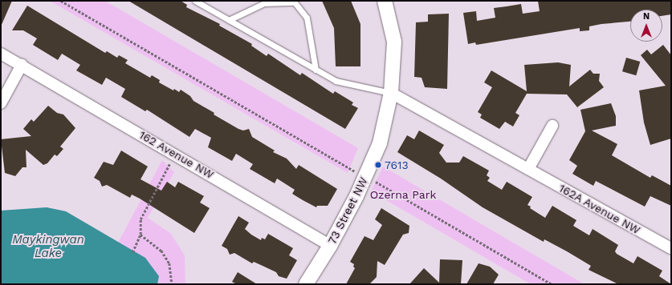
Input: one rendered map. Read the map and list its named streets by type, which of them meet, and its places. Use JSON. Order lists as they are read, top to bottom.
{
  "streets": {
    "street": ["162 Avenue NW", "162A Avenue NW", "73 Street NW"]
  },
  "crossings": [
    ["162 Avenue NW", "73 Street NW"],
    ["162A Avenue NW", "73 Street NW"]
  ],
  "water": ["Maykingwan Lake"],
  "parks": ["Ozerna Park"],
  "places": ["7613"],
  "north": "top"
}
